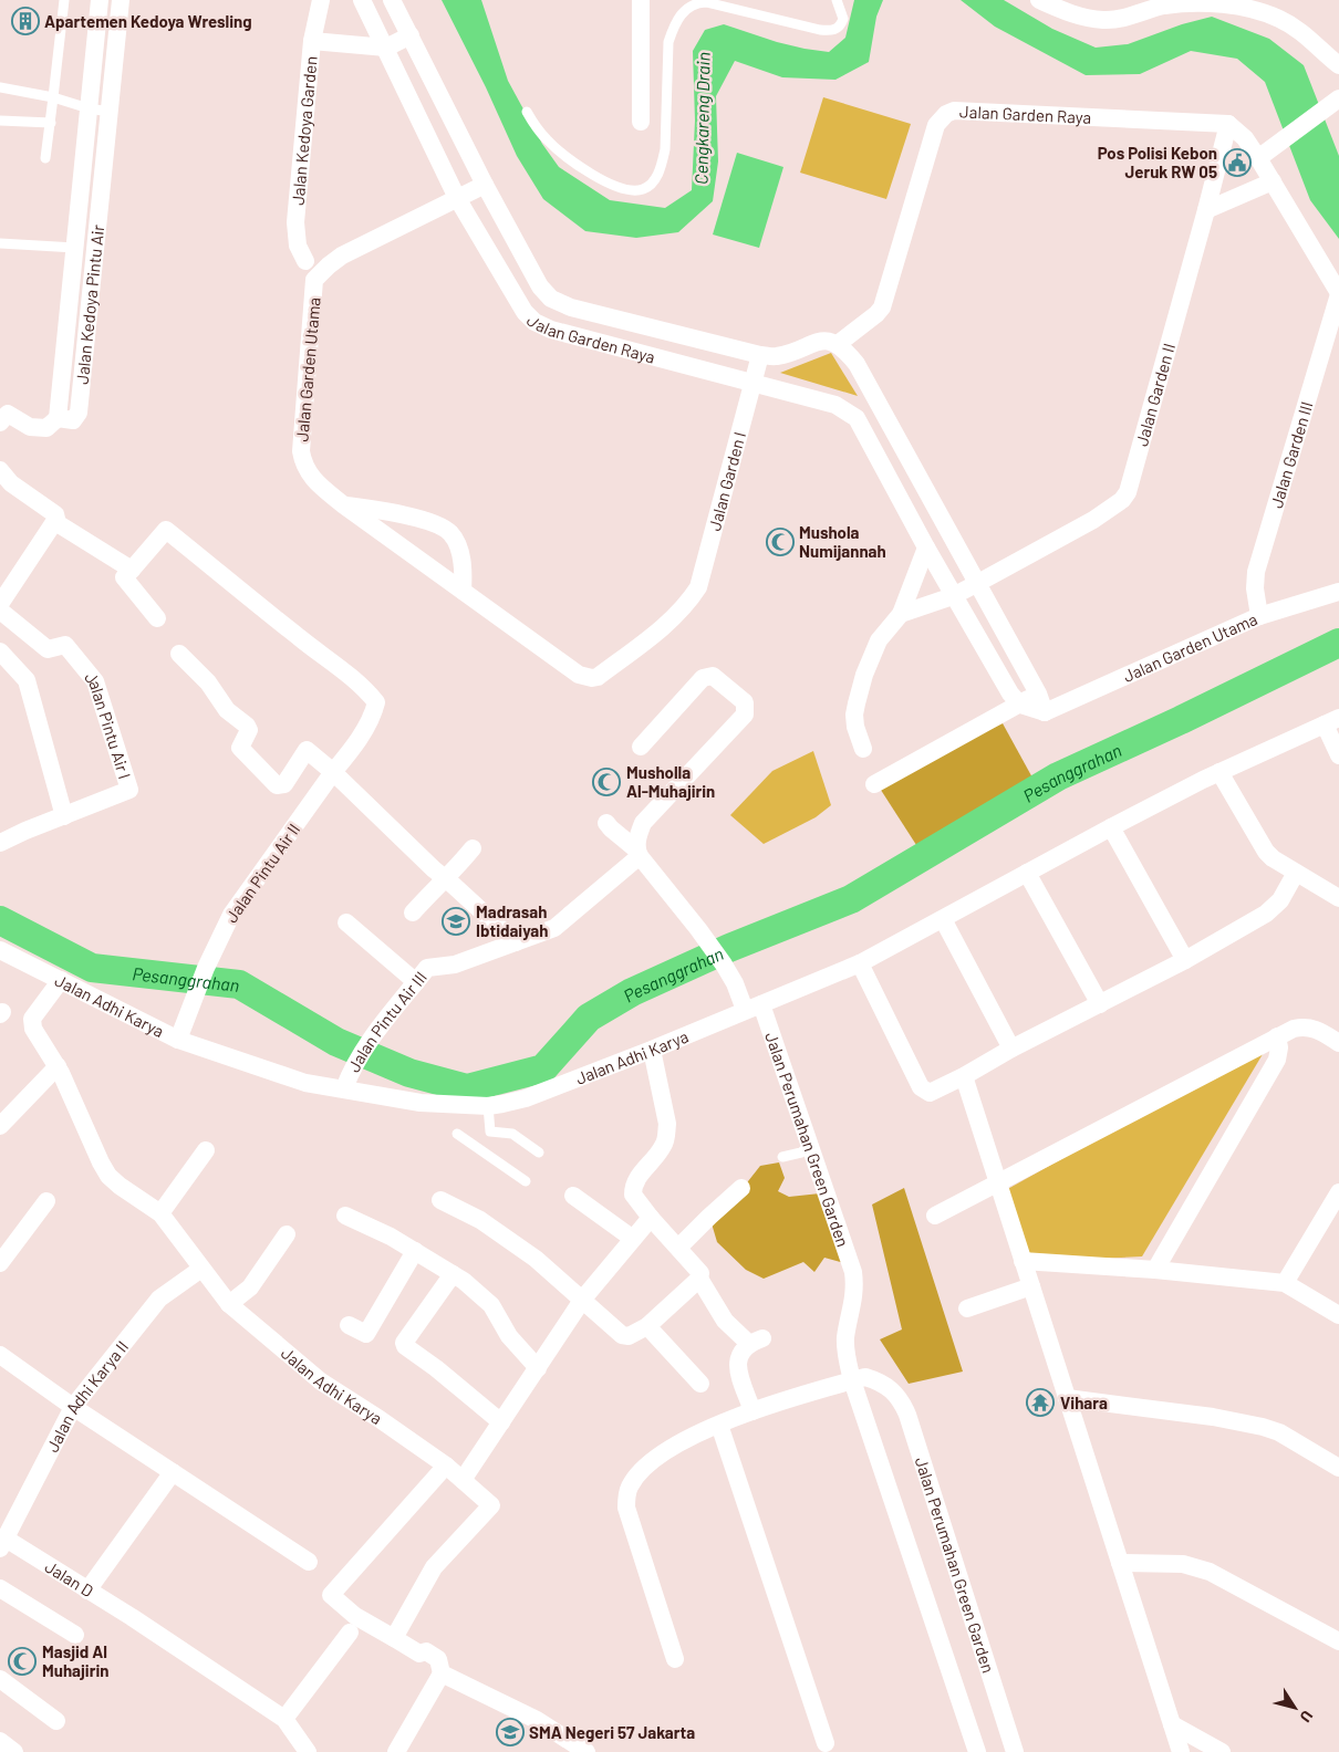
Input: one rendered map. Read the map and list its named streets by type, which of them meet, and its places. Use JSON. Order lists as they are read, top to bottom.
{
  "streets": {
    "street": [
      "Jalan Garden Raya",
      "Jalan Kedoya Garden",
      "Jalan Kedoya Pintu Air",
      "Jalan Garden Utama",
      "Jalan Garden II",
      "Jalan Garden III",
      "Jalan Garden I",
      "Jalan Pintu Air I",
      "Jalan Pintu Air II",
      "Jalan Adhi Karya",
      "Jalan Pintu Air III",
      "Jalan Perumahan Green Garden",
      "Jalan Adhi Karya II",
      "Jalan D"
    ]
  },
  "crossings": [
    ["Jalan Garden Raya", "Jalan Garden Utama"],
    ["Jalan Garden Raya", "Jalan Garden II"],
    ["Jalan Garden Raya", "Jalan Garden I"],
    ["Jalan Garden Utama", "Jalan Garden III"],
    ["Jalan Garden Utama", "Jalan Garden I"],
    ["Jalan Pintu Air II", "Jalan Adhi Karya"],
    ["Jalan Adhi Karya", "Jalan Pintu Air III"],
    ["Jalan Adhi Karya", "Jalan Perumahan Green Garden"],
    ["Jalan Adhi Karya", "Jalan Adhi Karya II"],
    ["Jalan Pintu Air III", "Jalan Perumahan Green Garden"],
    ["Jalan Adhi Karya II", "Jalan D"]
  ],
  "water": ["Cengkareng Drain", "Pesanggrahan"],
  "places": {
    "building": ["Apartemen Kedoya Wresling"],
    "public building": ["Pos Polisi Kebon Jeruk RW 05"],
    "mosque": ["Mushola Numijannah", "Musholla Al-Muhajirin", "Masjid Al Muhajirin"],
    "school or university": ["Madrasah Ibtidaiyah", "SMA Negeri 57 Jakarta"],
    "temple": ["Vihara"]
  },
  "north": "bottom right"
}
